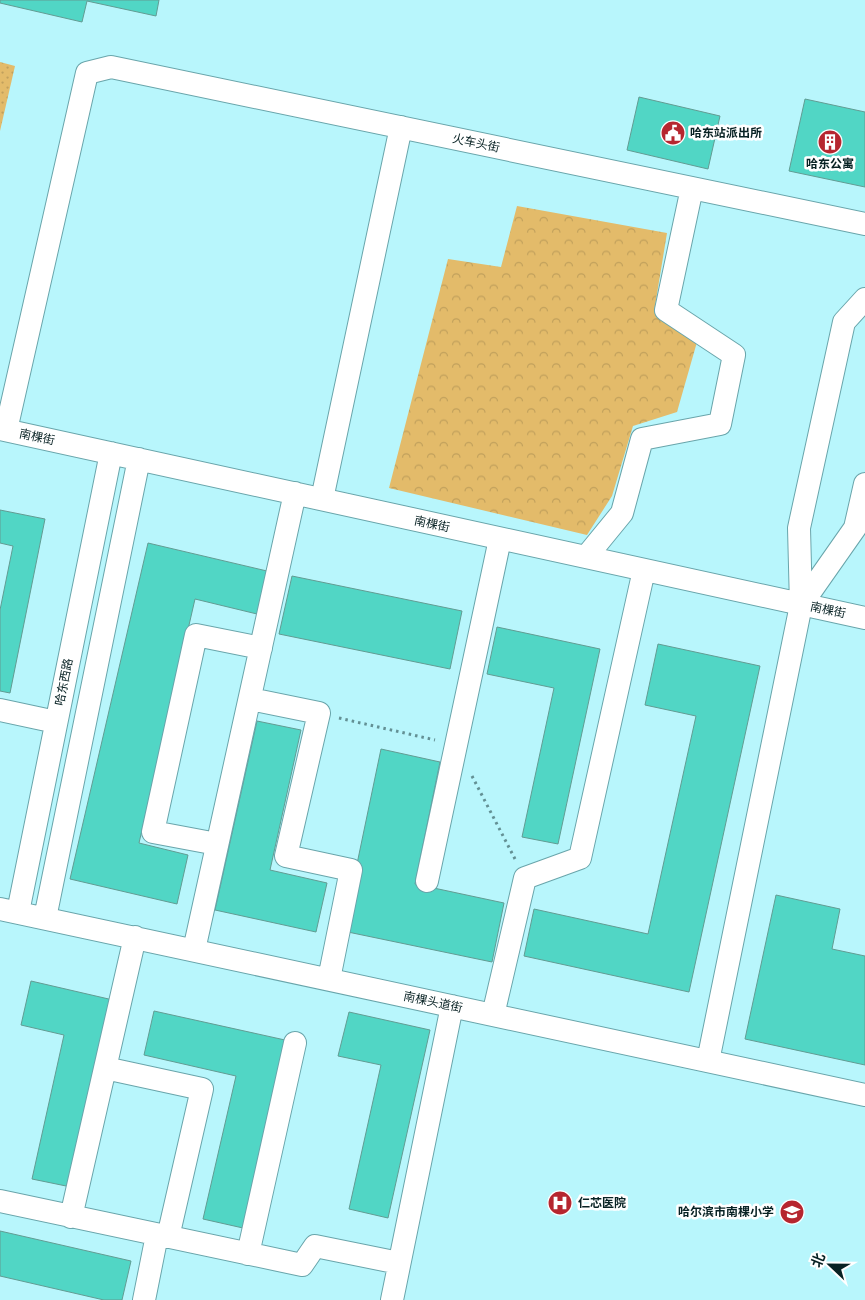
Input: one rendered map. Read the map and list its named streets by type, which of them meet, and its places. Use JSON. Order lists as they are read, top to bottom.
{
  "streets": {
    "street": [
      "火车头街",
      "南棵街",
      "哈东西路",
      "南棵头道街"
    ]
  },
  "crossings": [
    ["火车头街", "南棵街"],
    ["南棵街", "哈东西路"],
    ["哈东西路", "南棵头道街"]
  ],
  "places": {
    "public building": ["哈东站派出所"],
    "building": ["哈东公寓"],
    "hospital": ["仁芯医院"],
    "school or university": ["哈尔滨市南棵小学"]
  },
  "north": "left"
}
